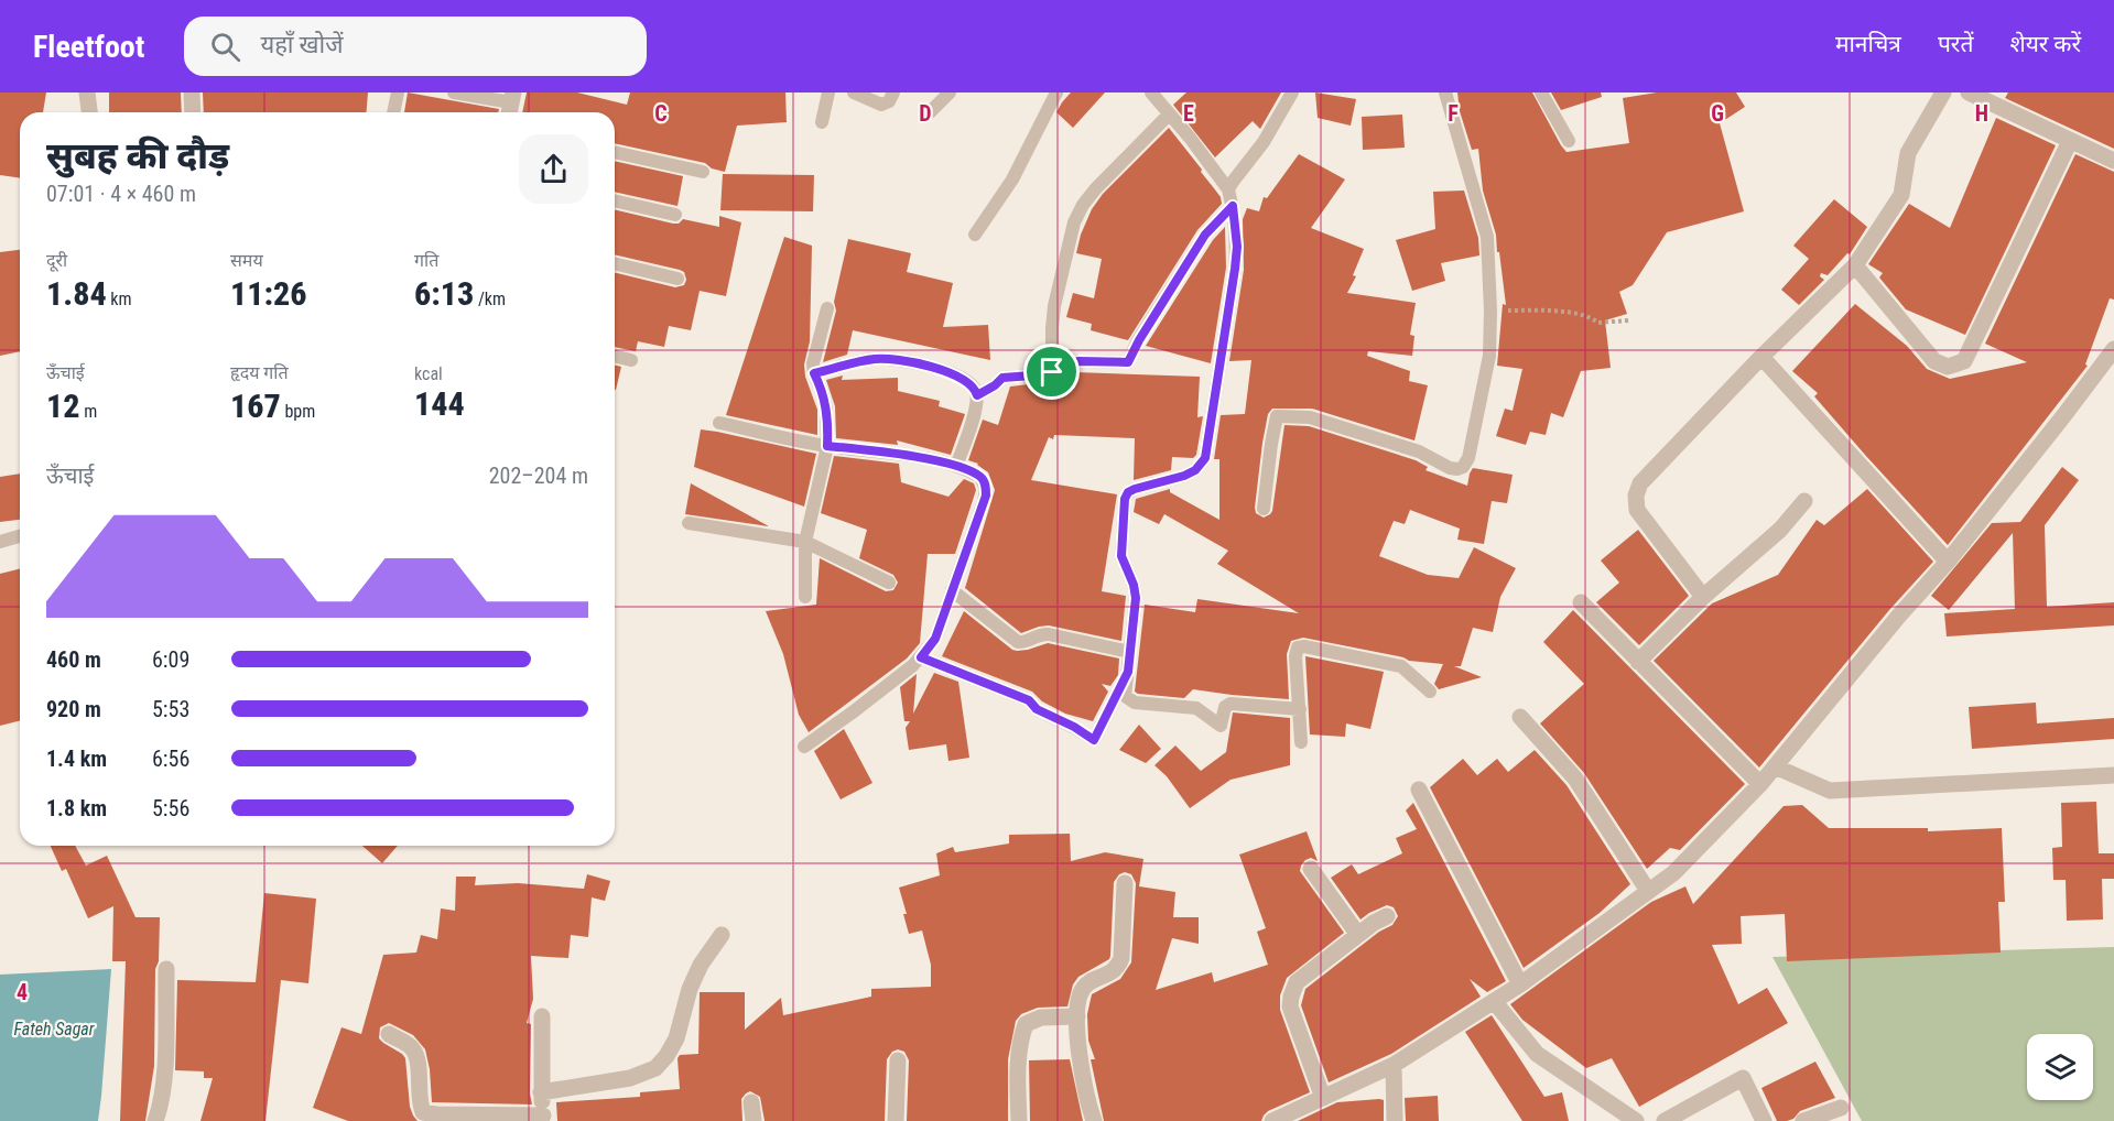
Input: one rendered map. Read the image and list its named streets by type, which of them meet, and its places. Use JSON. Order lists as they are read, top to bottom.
{
  "water": ["Fateh Sagar"],
  "page": {
    "header": "Fleetfoot",
    "search": "यहाँ खोजें",
    "nav": ["मानचित्र", "परतें", "शेयर करें"],
    "heading": ["सुबह की दौड़", "07:01 · 4 × 460 m"],
    "stats": [
      ["दूरी", "1.84 km"],
      ["समय", "11:26"],
      ["गति", "6:13 /km"],
      ["ऊँचाई", "12 m"],
      ["हृदय गति", "167 bpm"],
      ["kcal", "144"]
    ],
    "chart": ["ऊँचाई", "202–204 m"],
    "list": [
      {
        "name": "460 m",
        "note": "6:09"
      },
      {
        "name": "920 m",
        "note": "5:53"
      },
      {
        "name": "1.4 km",
        "note": "6:56"
      },
      {
        "name": "1.8 km",
        "note": "5:56"
      }
    ]
  },
  "grid": {
    "columns": [
      "C",
      "D",
      "E",
      "F",
      "G",
      "H"
    ],
    "rows": ["4"]
  }
}
